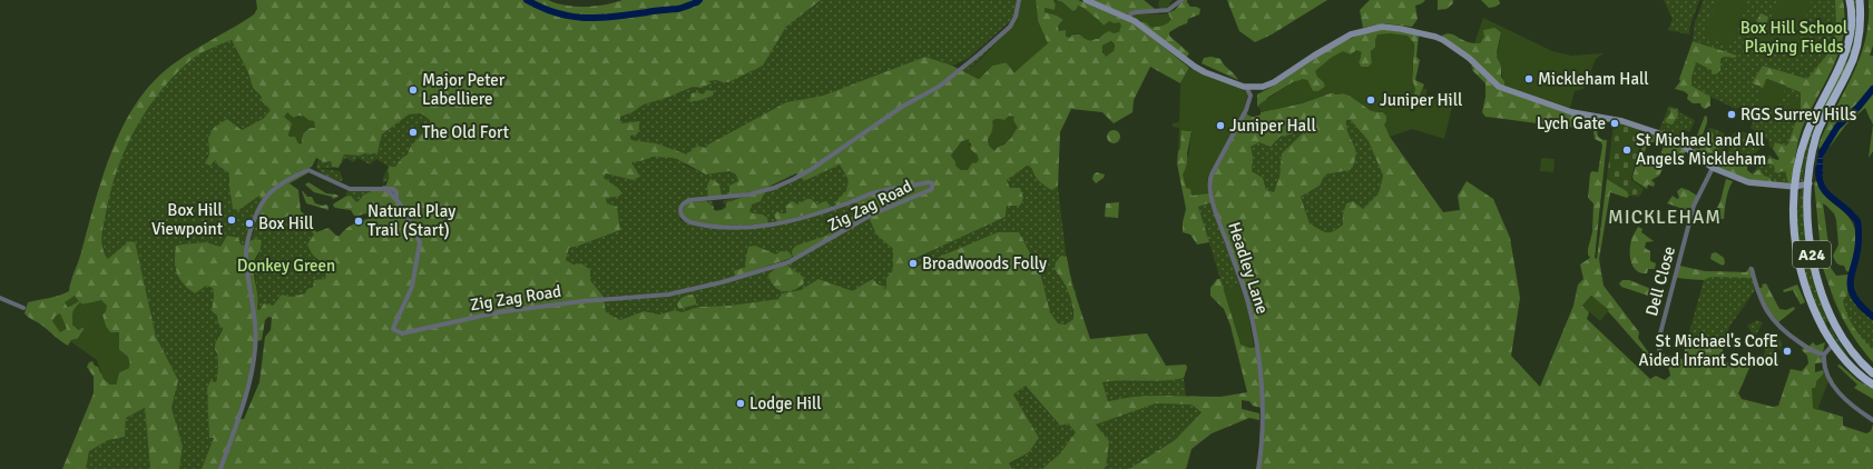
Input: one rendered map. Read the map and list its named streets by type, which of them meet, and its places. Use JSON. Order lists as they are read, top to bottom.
{
  "streets": {
    "highway": ["A24"],
    "street": ["Zig Zag Road", "Headley Lane", "Dell Close"]
  },
  "districts": ["MICKLEHAM"],
  "parks": ["Box Hill School Playing Fields", "Donkey Green"],
  "places": [
    "Mickleham Hall",
    "Major Peter Labelliere",
    "Juniper Hill",
    "RGS Surrey Hills",
    "Lych Gate",
    "Juniper Hall",
    "The Old Fort",
    "St Michael and All Angels Mickleham",
    "Box Hill Viewpoint",
    "Natural Play Trail (Start)",
    "Box Hill",
    "Broadwoods Folly",
    "St Michael's CofE Aided Infant School",
    "Lodge Hill"
  ]
}
